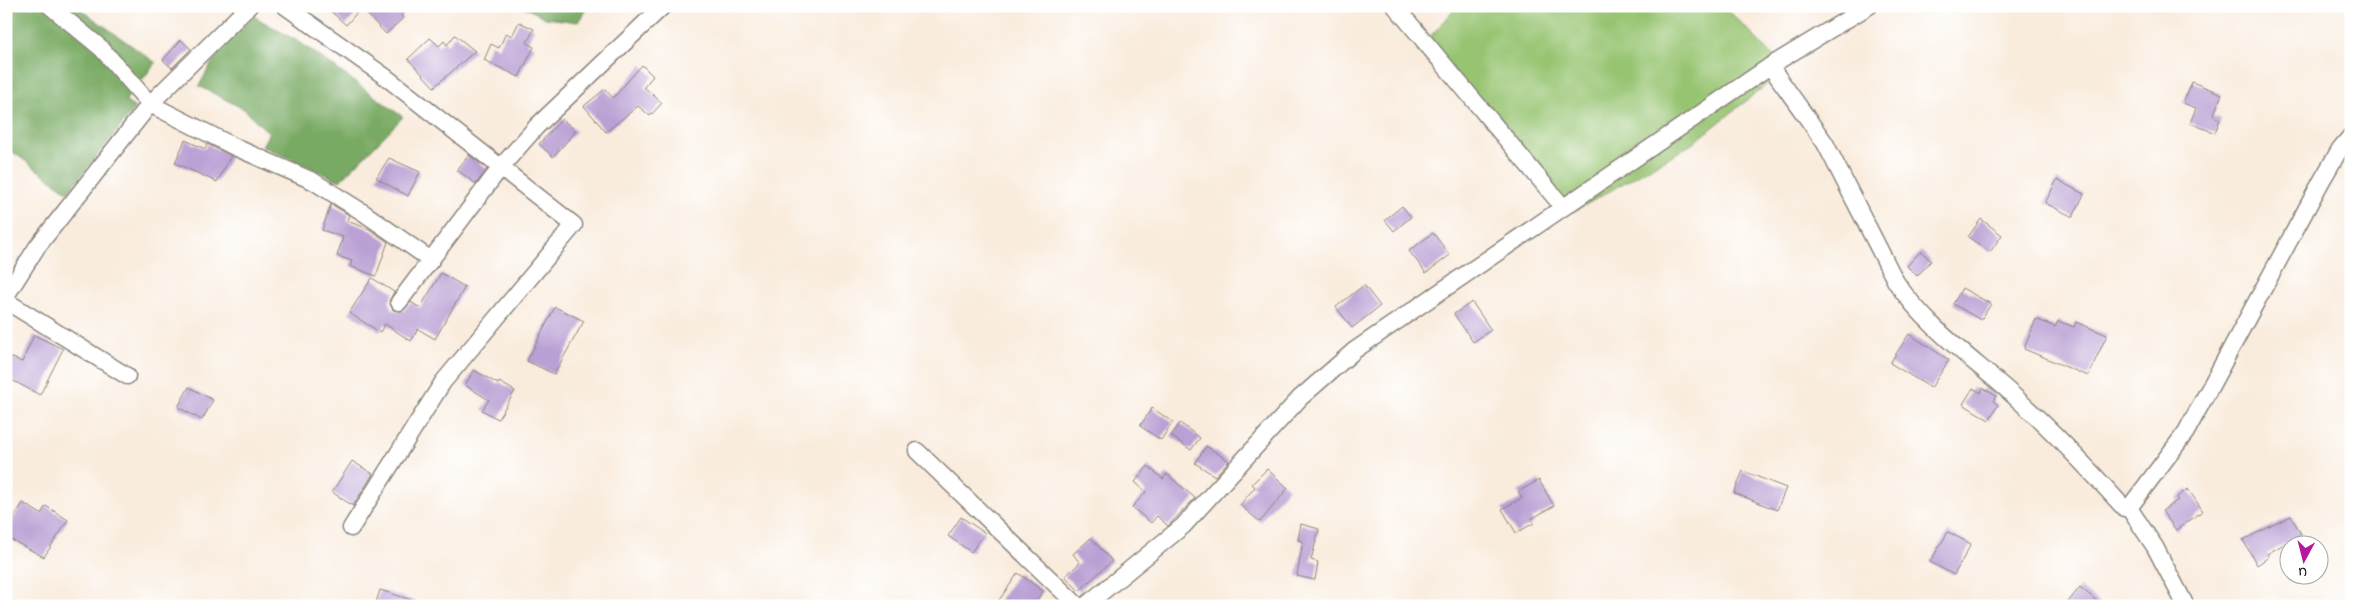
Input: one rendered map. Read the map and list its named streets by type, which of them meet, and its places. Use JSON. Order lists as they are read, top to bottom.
{
  "north": "bottom"
}
